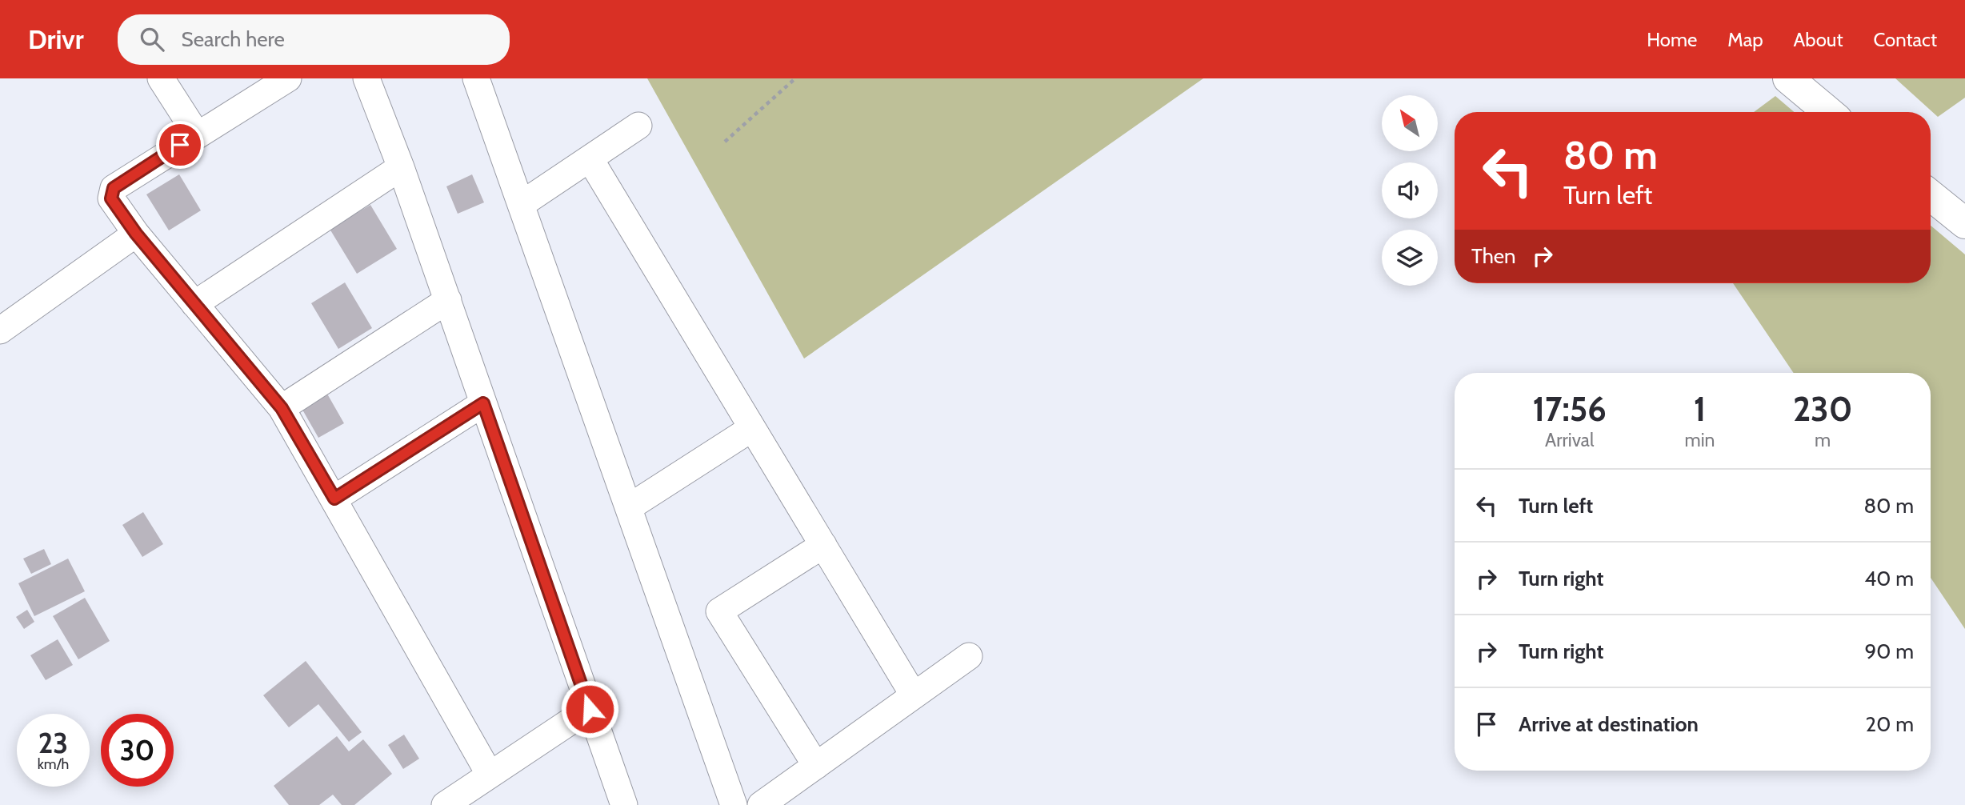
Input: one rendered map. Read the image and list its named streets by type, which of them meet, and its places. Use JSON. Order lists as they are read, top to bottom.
{
  "north": "top left",
  "page": {
    "header": "Drivr",
    "search": "Search here",
    "nav": [
      "Home",
      "Map",
      "About",
      "Contact"
    ],
    "turn": ["80 m", "Turn left"],
    "then": "Then",
    "eta": [
      "17:56",
      "Arrival",
      "1",
      "min",
      "230",
      "m"
    ],
    "list": [
      {
        "name": "Turn left",
        "value": "80 m"
      },
      {
        "name": "Turn right",
        "value": "40 m"
      },
      {
        "name": "Turn right",
        "value": "90 m"
      },
      {
        "name": "Arrive at destination",
        "value": "20 m"
      }
    ],
    "speed": "23 km/h",
    "limit": "30"
  }
}
